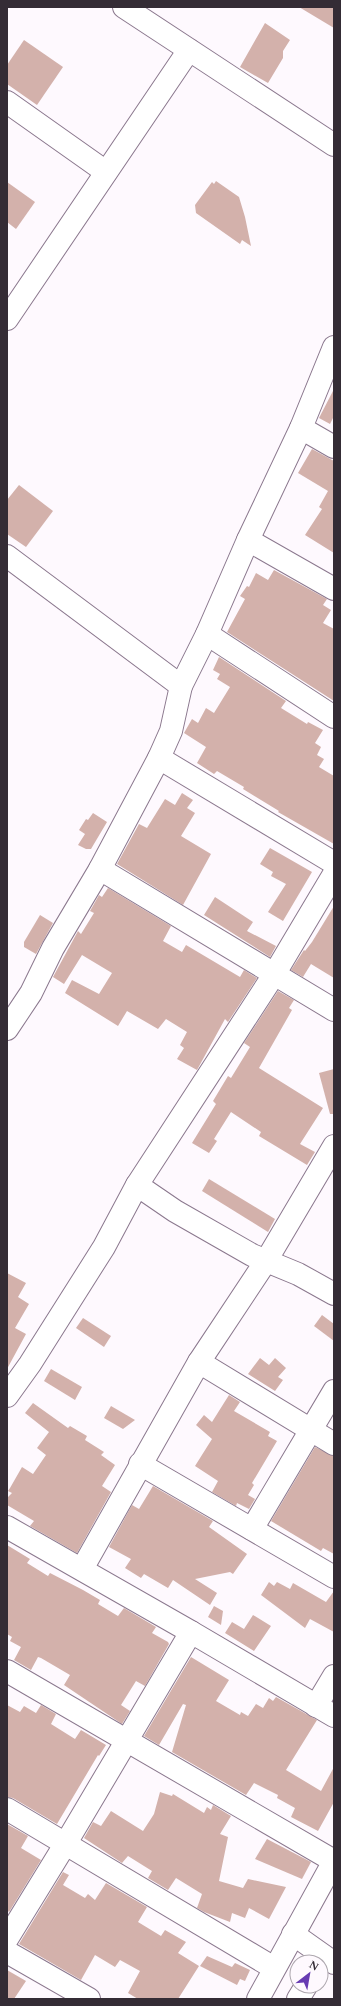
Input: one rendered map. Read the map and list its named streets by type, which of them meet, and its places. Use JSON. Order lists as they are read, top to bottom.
{
  "north": "top right"
}
